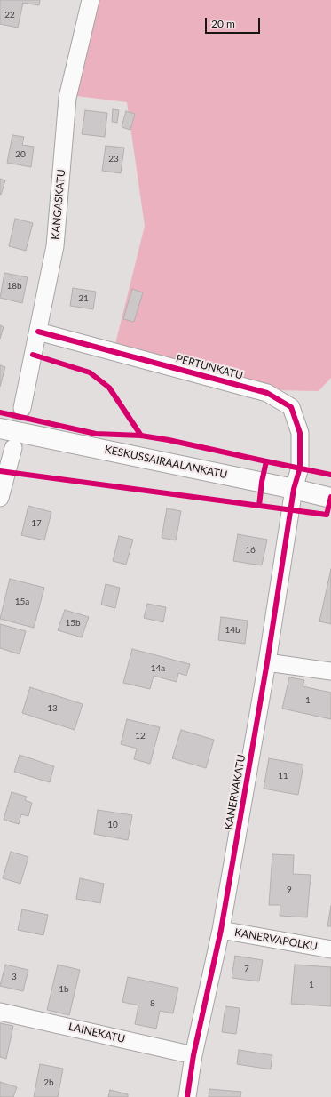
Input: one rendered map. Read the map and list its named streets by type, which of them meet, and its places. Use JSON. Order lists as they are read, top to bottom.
{
  "streets": {
    "street": [
      "KANGASKATU",
      "PERTUNKATU",
      "KESKUSSAIRAALANKATU",
      "KANERVAKATU",
      "KANERVAPOLKU",
      "LAINEKATU"
    ]
  },
  "crossings": [
    ["KANGASKATU", "PERTUNKATU"],
    ["PERTUNKATU", "KESKUSSAIRAALANKATU"],
    ["PERTUNKATU", "KANERVAKATU"],
    ["KESKUSSAIRAALANKATU", "KANERVAKATU"],
    ["KANERVAKATU", "KANERVAPOLKU"],
    ["KANERVAKATU", "LAINEKATU"]
  ],
  "house_numbers": [
    "22",
    "20",
    "23",
    "18b",
    "21",
    "17",
    "16",
    "15a",
    "15b",
    "14b",
    "14a",
    "1",
    "13",
    "12",
    "11",
    "10",
    "9",
    "7",
    "3",
    "1",
    "1b",
    "8",
    "2b"
  ],
  "scale_bar": "20 m"
}
